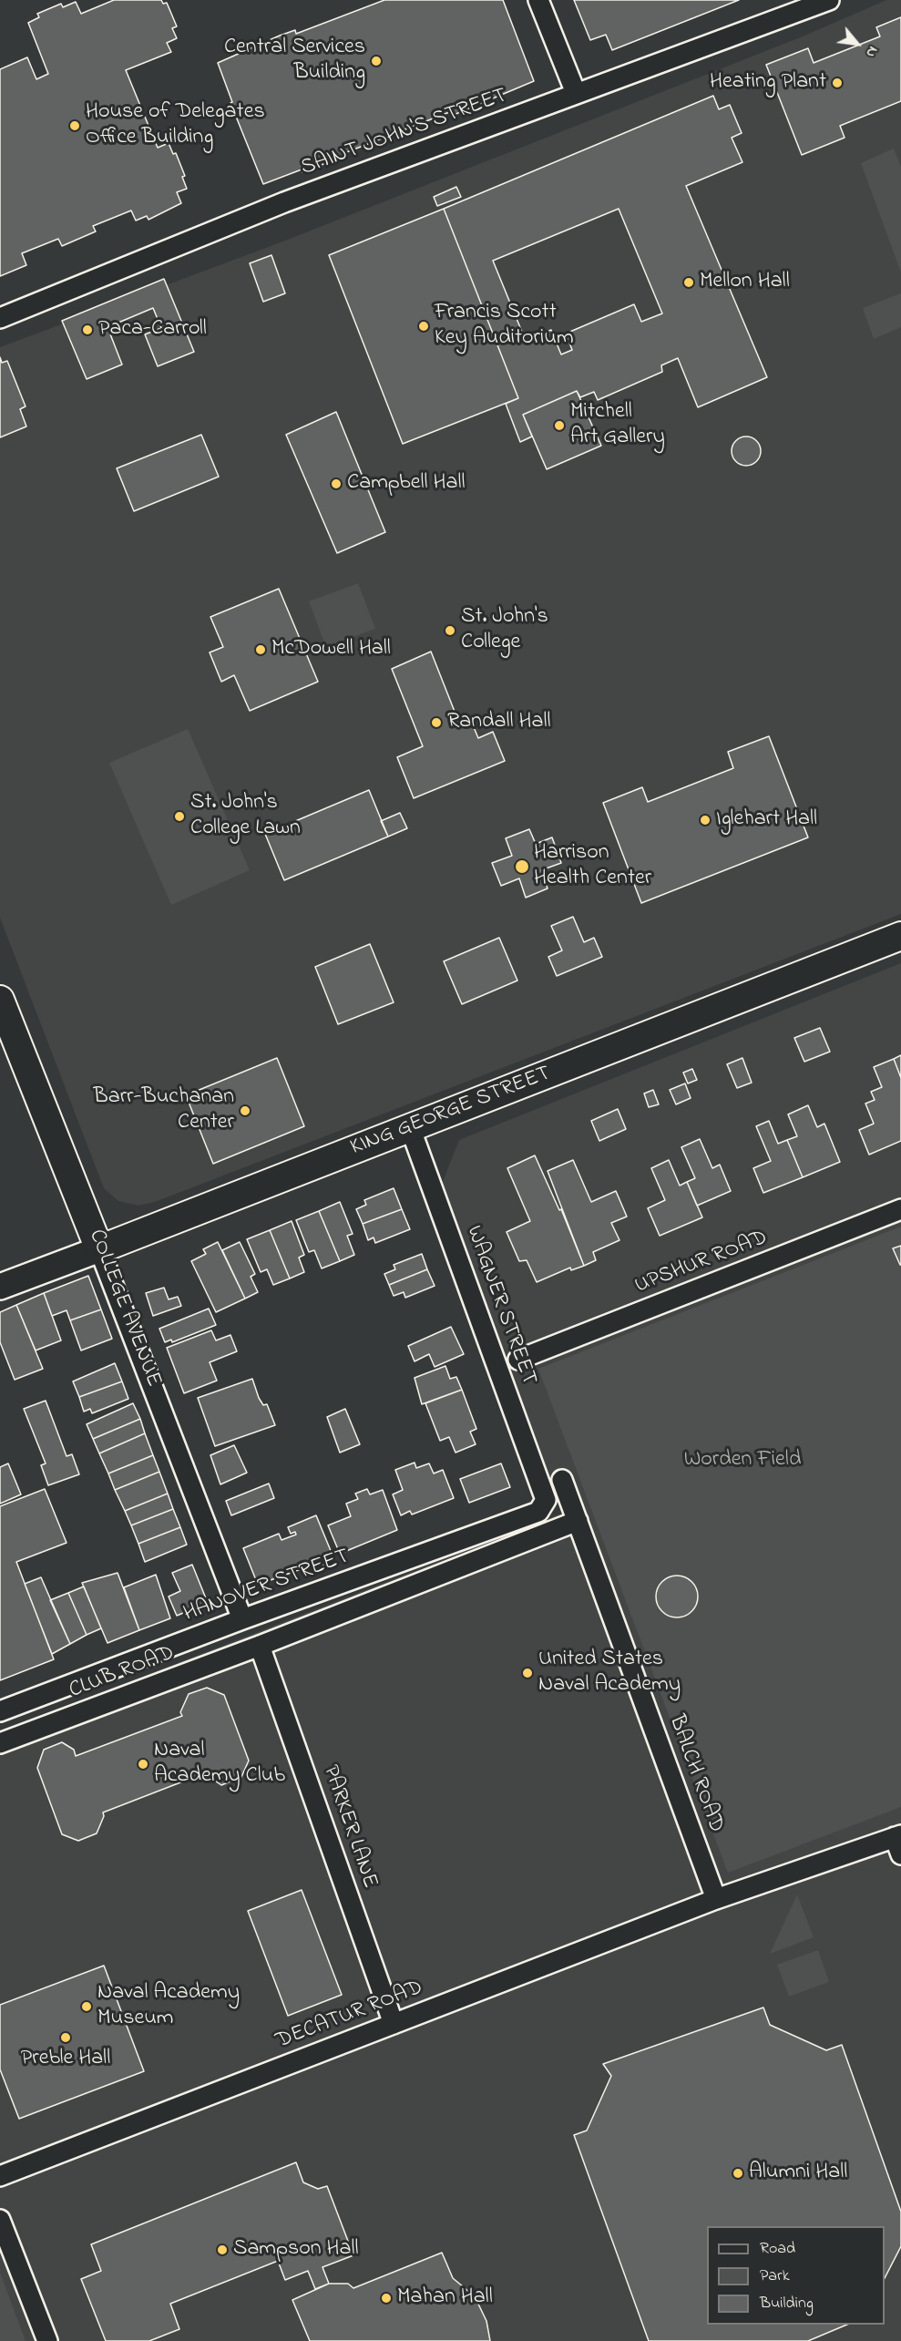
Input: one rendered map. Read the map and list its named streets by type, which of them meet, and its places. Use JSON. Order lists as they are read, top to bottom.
{
  "streets": {
    "main road": ["KING GEORGE STREET", "COLLEGE AVENUE"],
    "street": [
      "SAINT JOHN'S STREET",
      "UPSHUR ROAD",
      "WAGNER STREET",
      "HANOVER STREET",
      "CLUB ROAD",
      "BALCH ROAD",
      "PARKER LANE",
      "DECATUR ROAD"
    ]
  },
  "crossings": [
    ["KING GEORGE STREET", "WAGNER STREET"],
    ["KING GEORGE STREET", "COLLEGE AVENUE"],
    ["WAGNER STREET", "HANOVER STREET"],
    ["COLLEGE AVENUE", "HANOVER STREET"],
    ["CLUB ROAD", "BALCH ROAD"],
    ["CLUB ROAD", "PARKER LANE"],
    ["BALCH ROAD", "DECATUR ROAD"],
    ["PARKER LANE", "DECATUR ROAD"]
  ],
  "parks": ["Worden Field"],
  "places": [
    "Central Services Building",
    "Heating Plant",
    "House of Delegates Office Building",
    "Mellon Hall",
    "Francis Scott Key Auditorium",
    "Paca-Carroll",
    "Mitchell Art Gallery",
    "Campbell Hall",
    "St. John's College",
    "McDowell Hall",
    "Randall Hall",
    "St. John's College Lawn",
    "Iglehart Hall",
    "Harrison Health Center",
    "Barr-Buchanan Center",
    "United States Naval Academy",
    "Naval Academy Club",
    "Naval Academy Museum",
    "Preble Hall",
    "Alumni Hall",
    "Sampson Hall",
    "Mahan Hall"
  ],
  "legend": ["Road", "Park", "Building"],
  "north": "bottom right"
}
